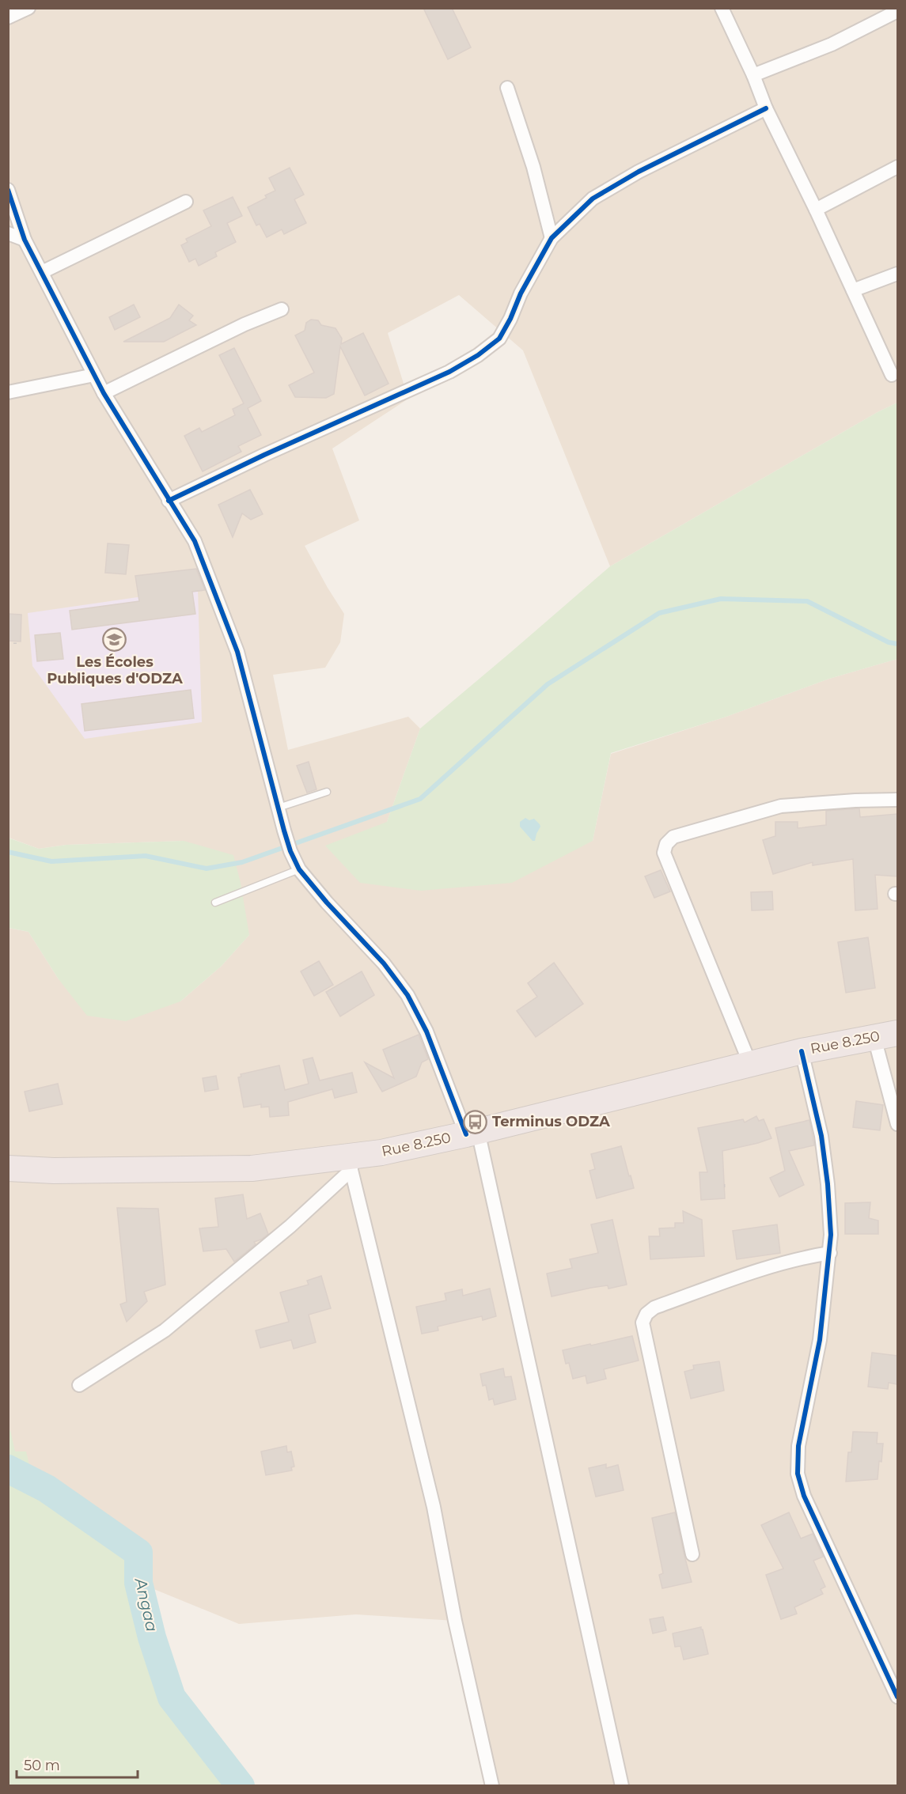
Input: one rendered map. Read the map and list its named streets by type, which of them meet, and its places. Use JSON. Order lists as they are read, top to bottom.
{
  "streets": {
    "highway": ["Rue 8.250"]
  },
  "water": ["Angaa"],
  "places": {
    "school or university": ["Les Écoles Publiques d'ODZA"],
    "bus stop": ["Terminus ODZA"]
  },
  "scale_bar": "50 m"
}
